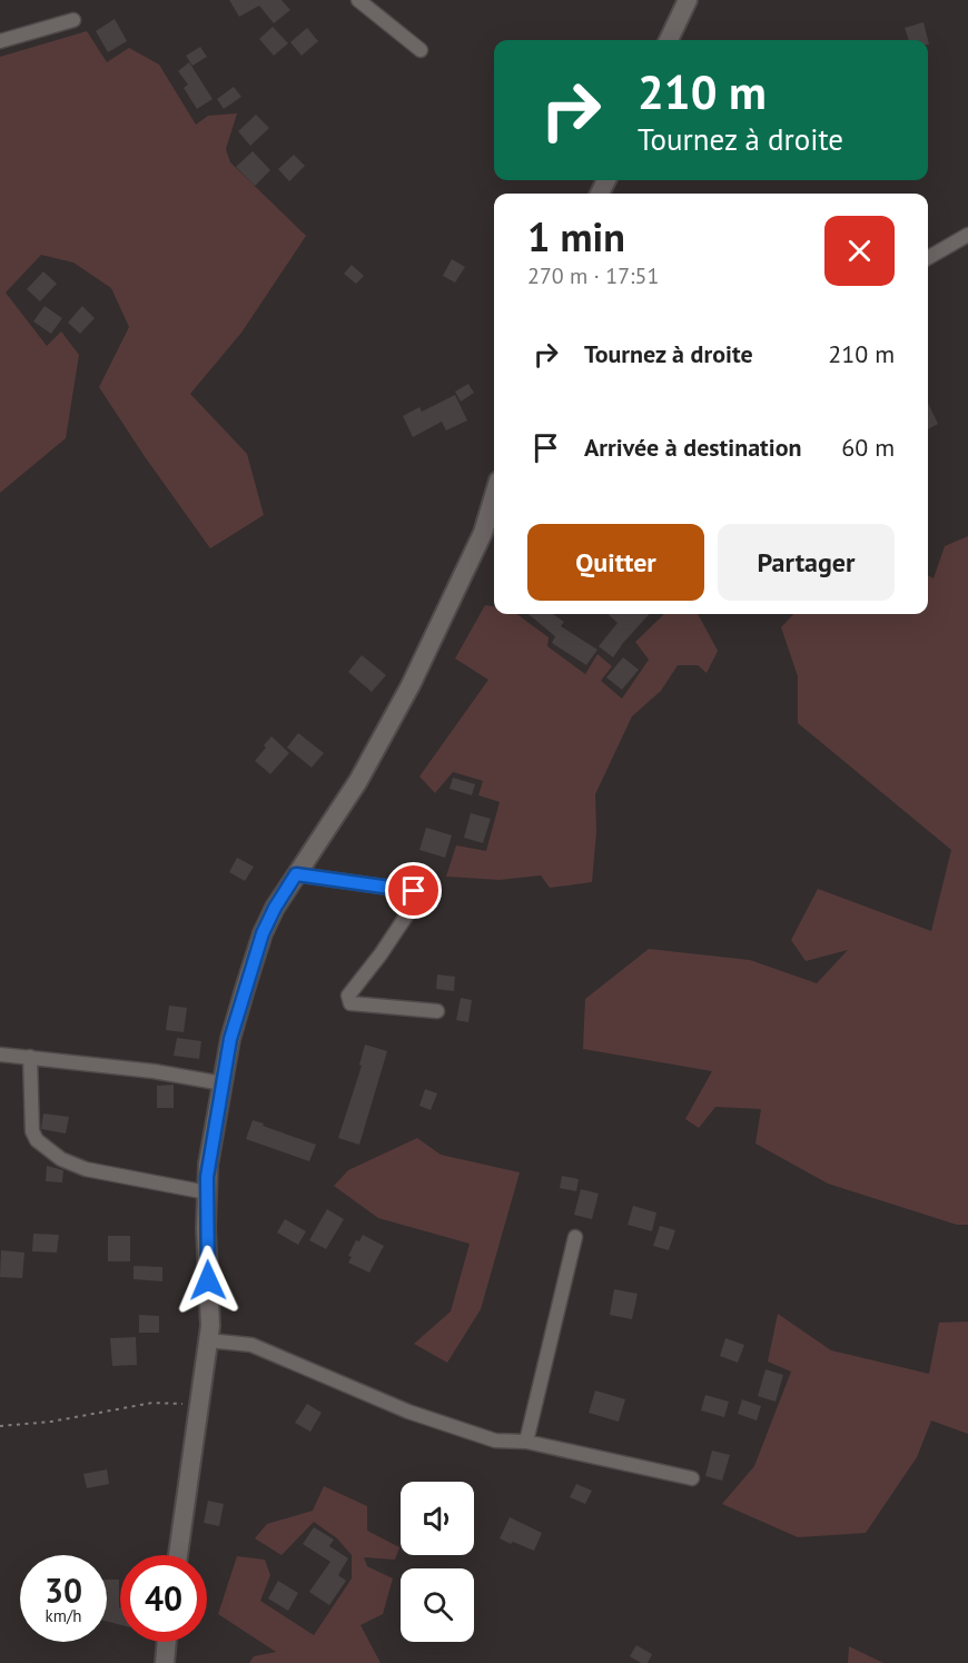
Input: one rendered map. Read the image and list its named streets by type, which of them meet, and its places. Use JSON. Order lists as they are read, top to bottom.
{
  "page": {
    "turn": ["210 m", "Tournez à droite"],
    "heading": ["1 min", "270 m · 17:51"],
    "list": [
      {
        "name": "Tournez à droite",
        "value": "210 m"
      },
      {
        "name": "Arrivée à destination",
        "value": "60 m"
      }
    ],
    "buttons": ["Quitter", "Partager"],
    "speed": "30 km/h",
    "limit": "40"
  }
}
